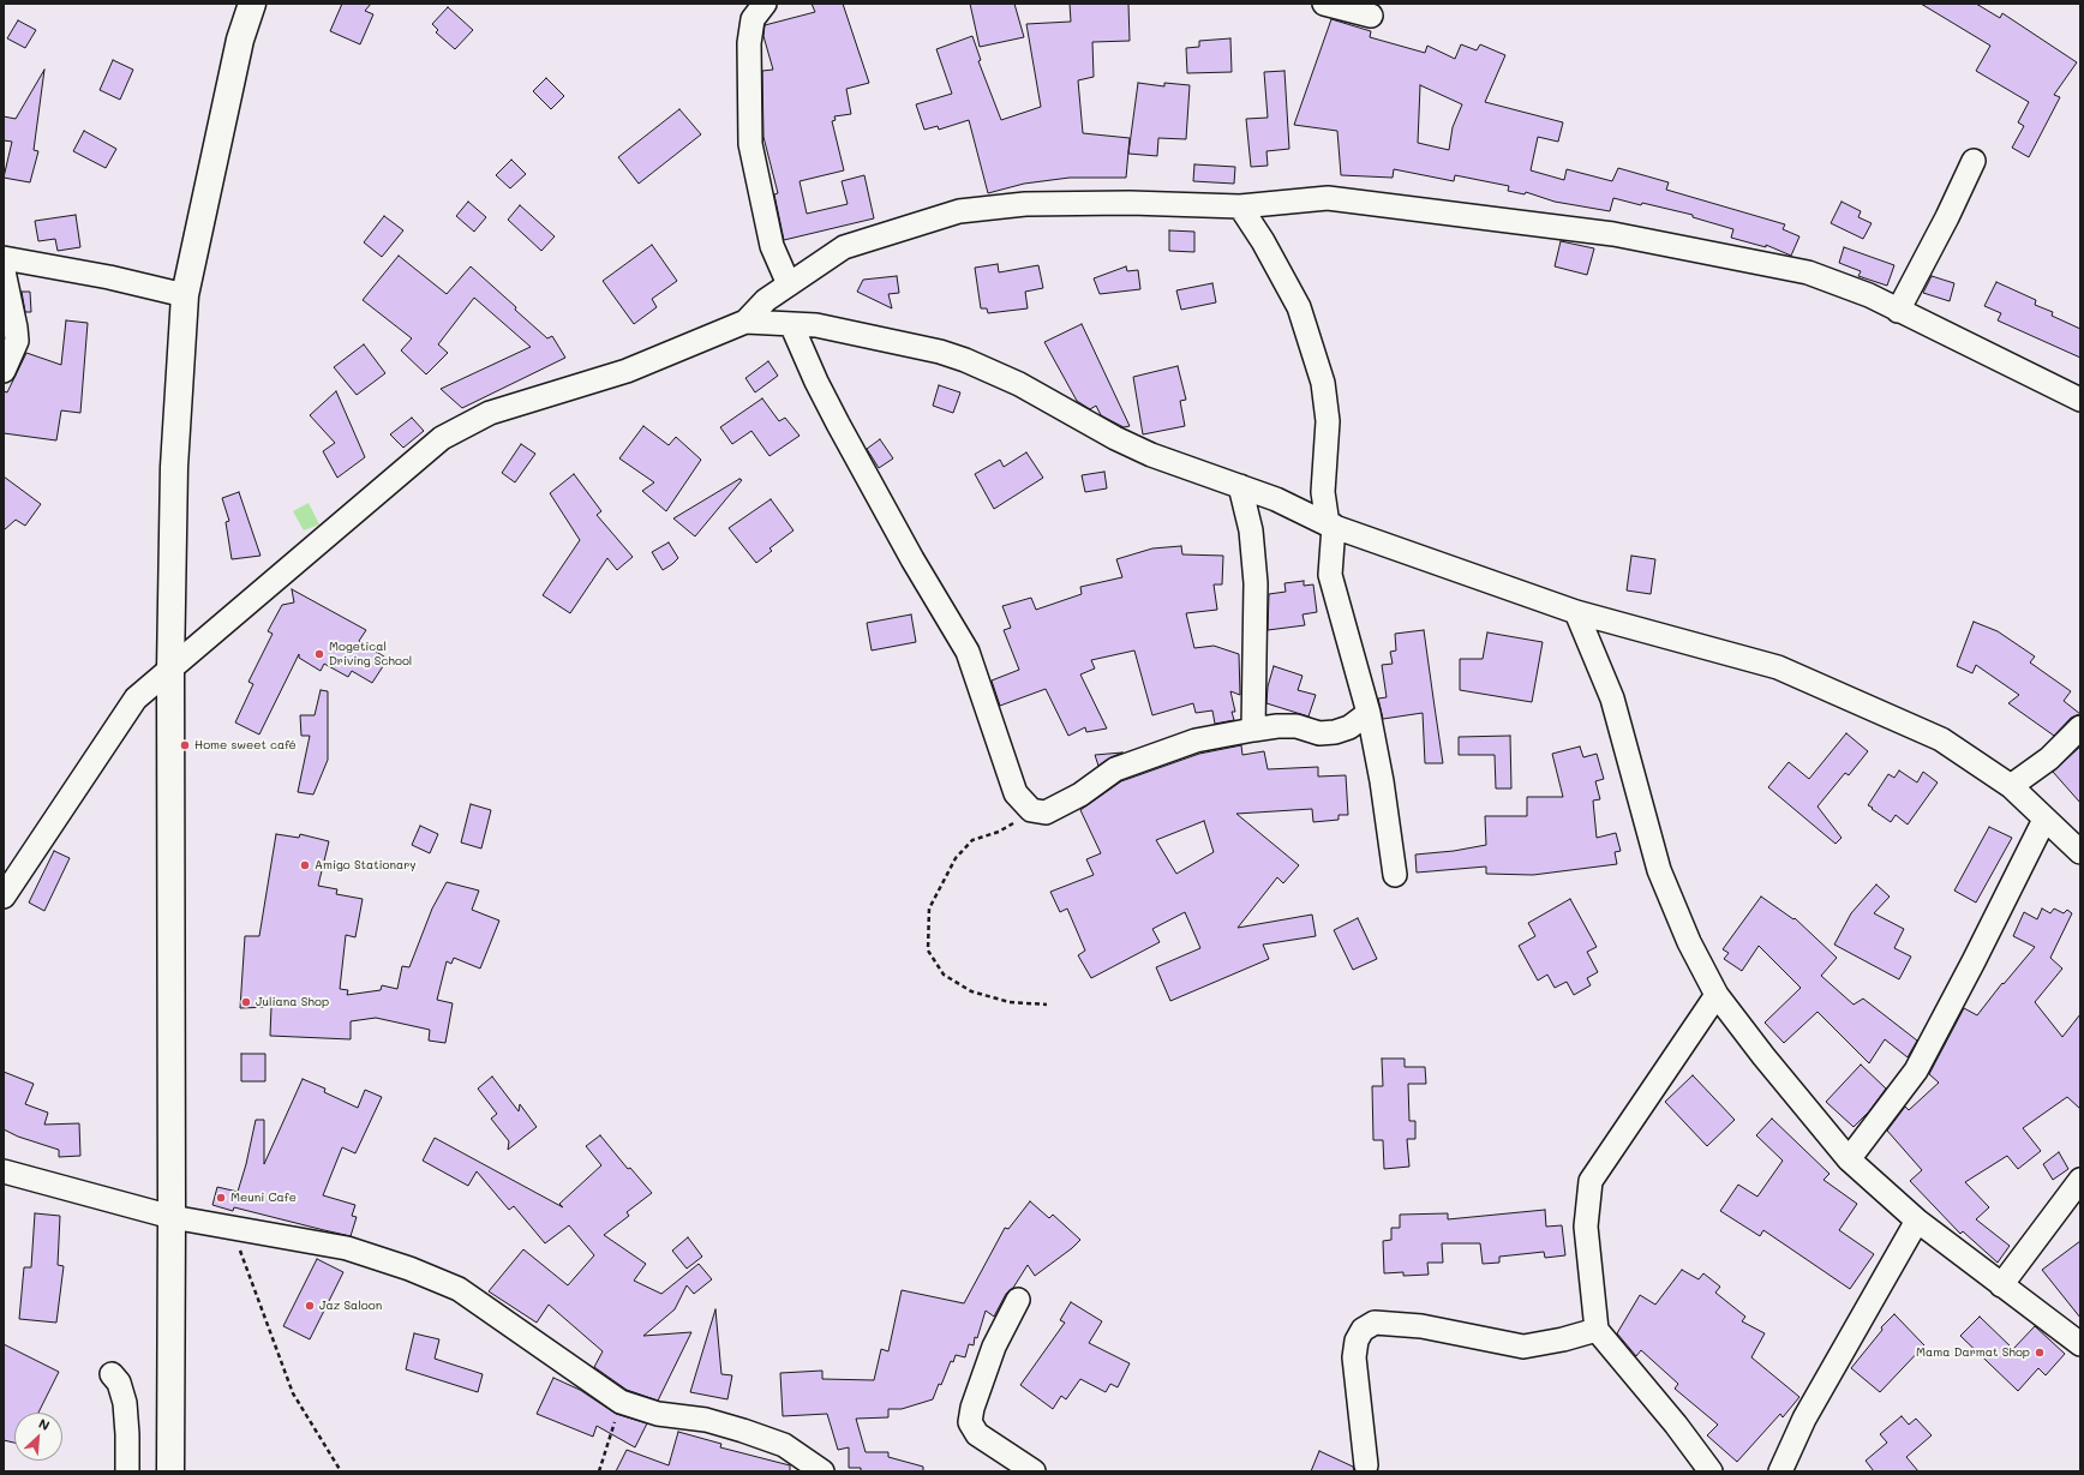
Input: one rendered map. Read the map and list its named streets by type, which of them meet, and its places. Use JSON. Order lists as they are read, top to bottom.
{
  "places": [
    "Mogetical Driving School",
    "Home sweet café",
    "Amigo Stationary",
    "Juliana Shop",
    "Meuni Cafe",
    "Jaz Saloon",
    "Mama Darmat Shop"
  ],
  "north": "top right"
}
